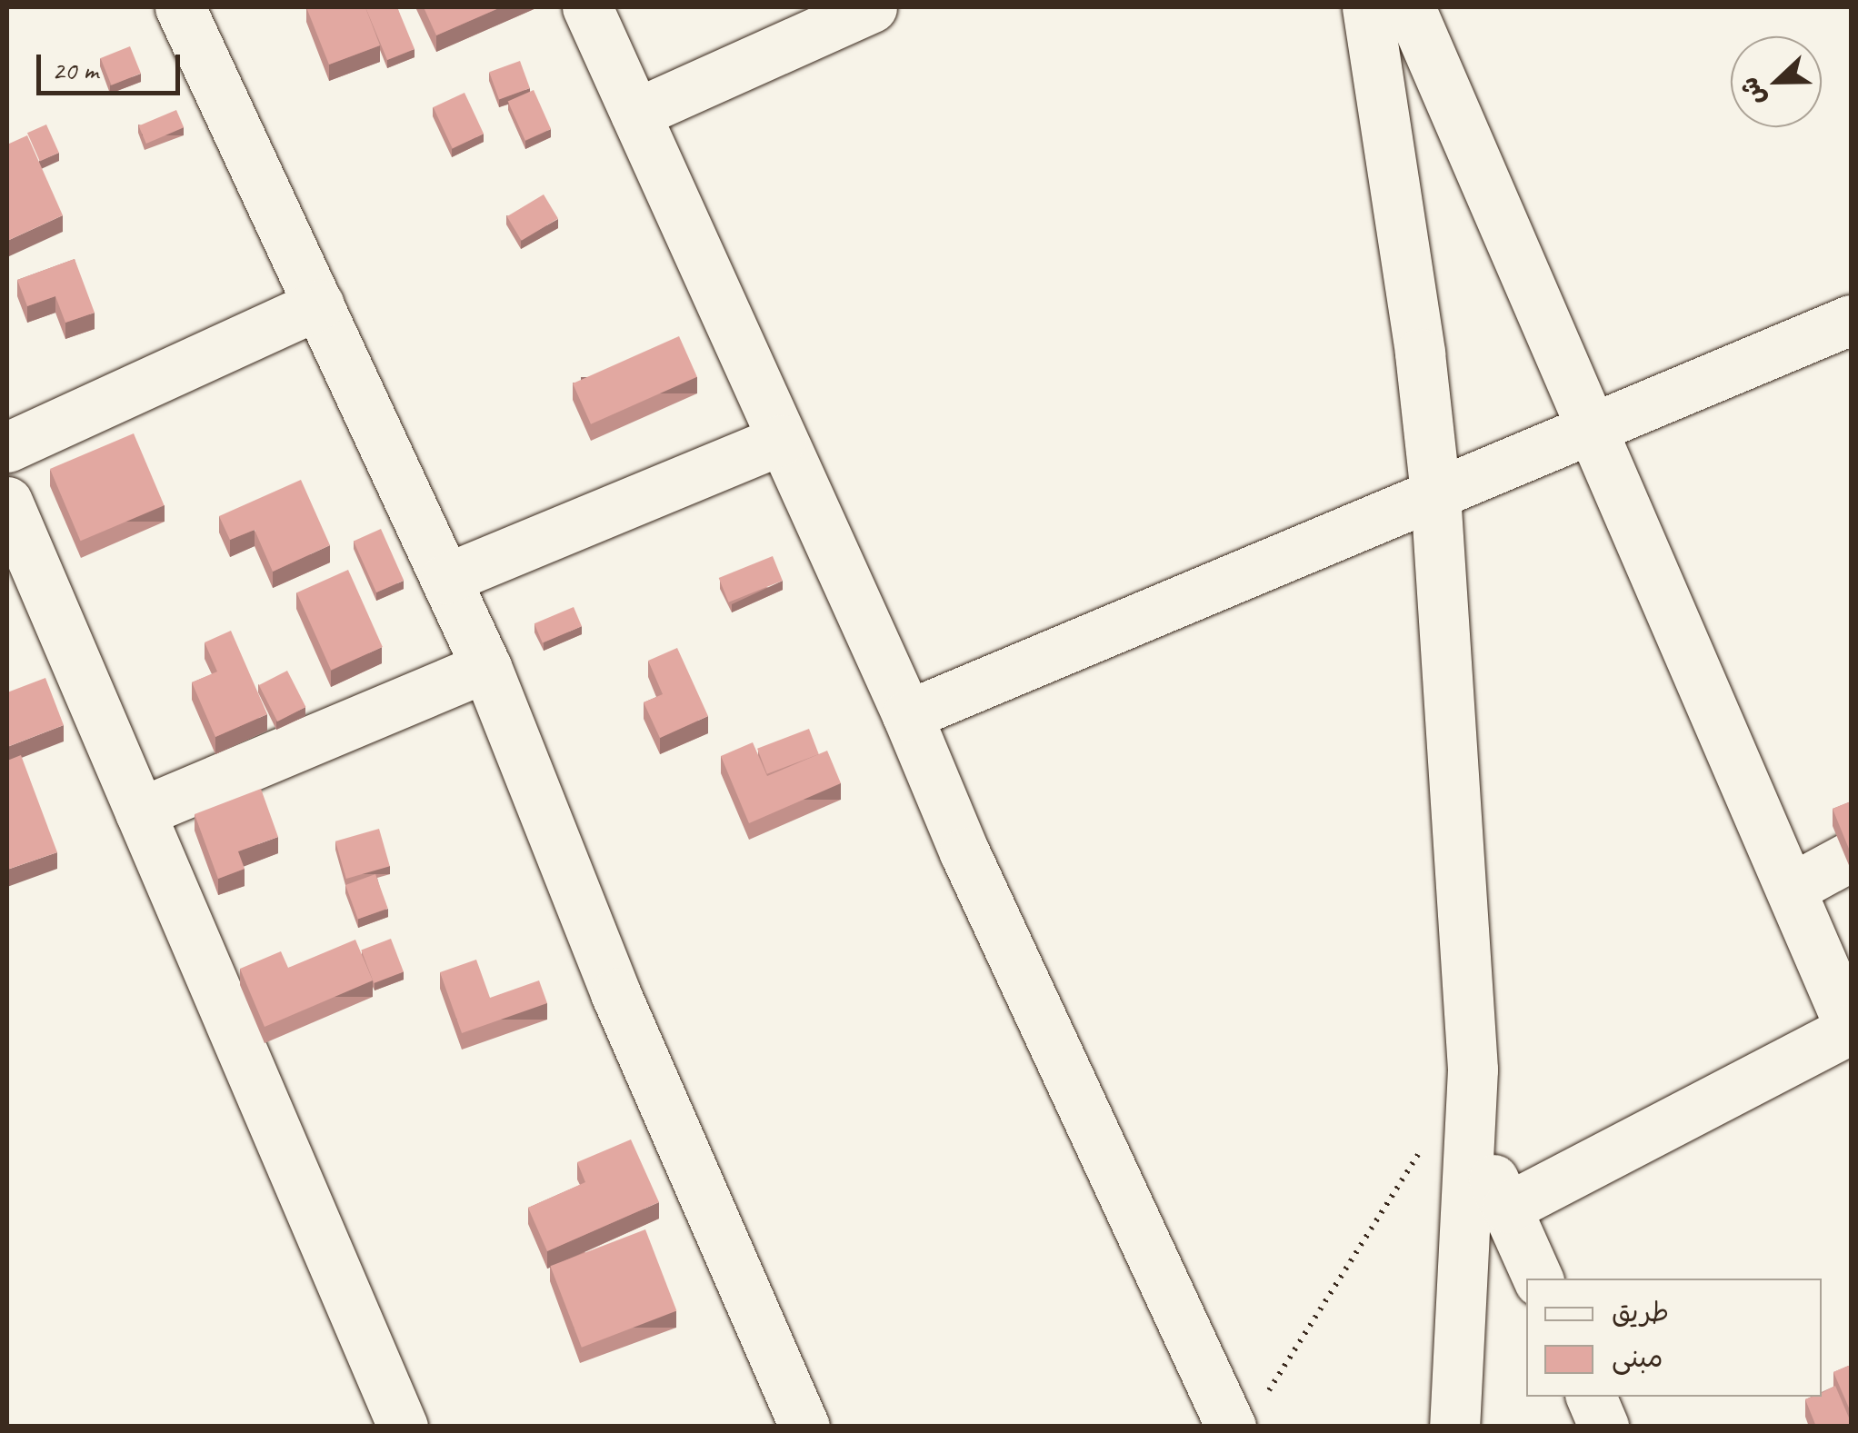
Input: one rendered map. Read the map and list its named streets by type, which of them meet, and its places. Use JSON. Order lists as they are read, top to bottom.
{
  "legend": ["طريق", "مبنى"],
  "scale_bar": "20 m",
  "north": "left"
}
